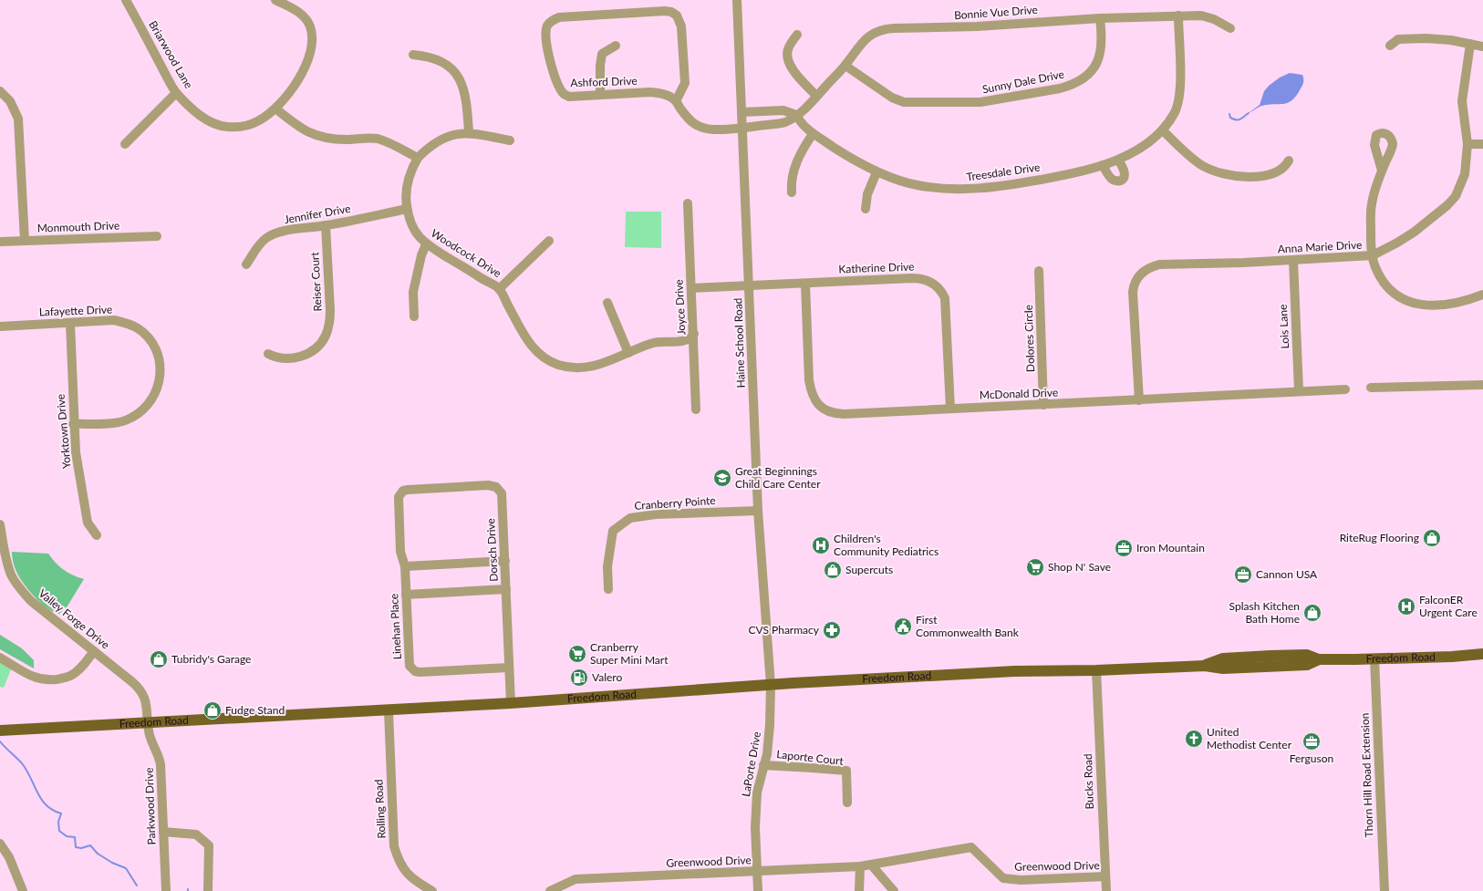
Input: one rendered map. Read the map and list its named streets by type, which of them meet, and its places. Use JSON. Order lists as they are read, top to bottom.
{
  "streets": {
    "main road": ["Freedom Road"],
    "street": [
      "Bonnie Vue Drive",
      "Briarwood Lane",
      "Ashford Drive",
      "Sunny Dale Drive",
      "Treesdale Drive",
      "Jennifer Drive",
      "Monmouth Drive",
      "Anna Marie Drive",
      "Woodcock Drive",
      "Katherine Drive",
      "Reiser Court",
      "Joyce Drive",
      "Lafayette Drive",
      "Lois Lane",
      "Dolores Circle",
      "Haine School Road",
      "McDonald Drive",
      "Yorktown Drive",
      "Cranberry Pointe",
      "Dorsch Drive",
      "Valley Forge Drive",
      "Linehan Place",
      "Laporte Court",
      "LaPorte Drive",
      "Thorn Hill Road Extension",
      "Bucks Road",
      "Parkwood Drive",
      "Rolling Road",
      "Greenwood Drive"
    ]
  },
  "crossings": [
    ["Bonnie Vue Drive", "Sunny Dale Drive"],
    ["Bonnie Vue Drive", "Treesdale Drive"],
    ["Bonnie Vue Drive", "Haine School Road"],
    ["Jennifer Drive", "Woodcock Drive"],
    ["Jennifer Drive", "Reiser Court"],
    ["Anna Marie Drive", "Lois Lane"],
    ["Anna Marie Drive", "McDonald Drive"],
    ["Woodcock Drive", "Joyce Drive"],
    ["Katherine Drive", "Joyce Drive"],
    ["Katherine Drive", "Haine School Road"],
    ["Katherine Drive", "McDonald Drive"],
    ["Lafayette Drive", "Yorktown Drive"],
    ["Lois Lane", "McDonald Drive"],
    ["Dolores Circle", "McDonald Drive"],
    ["Haine School Road", "Cranberry Pointe"],
    ["Haine School Road", "Freedom Road"],
    ["Haine School Road", "LaPorte Drive"],
    ["Dorsch Drive", "Linehan Place"],
    ["Dorsch Drive", "Freedom Road"],
    ["Valley Forge Drive", "Freedom Road"],
    ["Valley Forge Drive", "Parkwood Drive"],
    ["Freedom Road", "LaPorte Drive"],
    ["Freedom Road", "Thorn Hill Road Extension"],
    ["Freedom Road", "Bucks Road"],
    ["Freedom Road", "Parkwood Drive"],
    ["Freedom Road", "Rolling Road"],
    ["Laporte Court", "LaPorte Drive"],
    ["LaPorte Drive", "Greenwood Drive"],
    ["Bucks Road", "Greenwood Drive"]
  ],
  "places": {
    "school or university": ["Great Beginnings Child Care Center"],
    "shop": [
      "RiteRug Flooring",
      "Supercuts",
      "Splash Kitchen Bath Home",
      "Tubridy's Garage",
      "Fudge Stand"
    ],
    "hospital": ["Children's Community Pediatrics", "FalconER Urgent Care"],
    "office": ["Iron Mountain", "Cannon USA", "Ferguson"],
    "supermarket": ["Shop N' Save", "Cranberry Super Mini Mart"],
    "public building": ["First Commonwealth Bank"],
    "pharmacy": ["CVS Pharmacy"],
    "fuel station": ["Valero"],
    "church": ["United Methodist Center"]
  }
}
